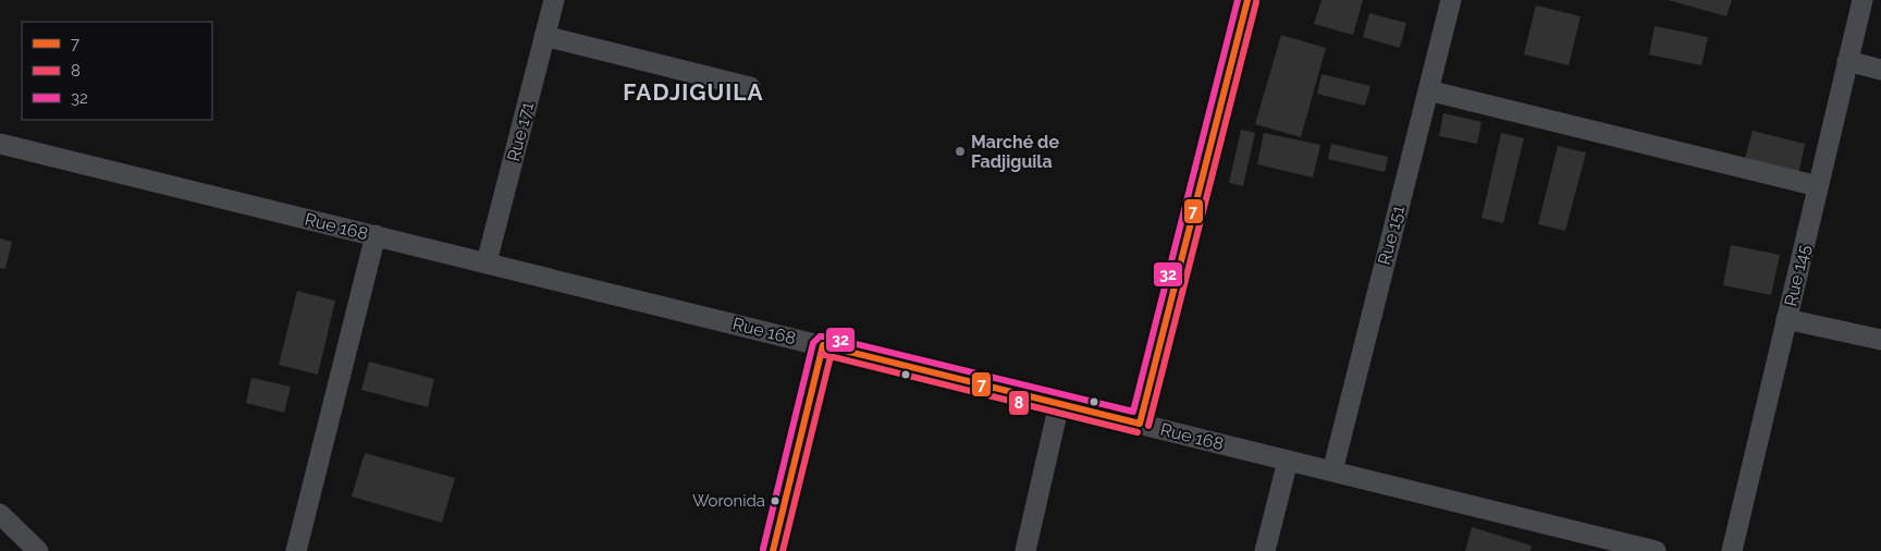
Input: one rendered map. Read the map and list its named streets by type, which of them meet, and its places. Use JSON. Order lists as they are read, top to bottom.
{
  "streets": {
    "street": [
      "Rue 171",
      "Rue 168",
      "Rue 151",
      "Rue 145"
    ]
  },
  "crossings": [
    ["Rue 171", "Rue 168"],
    ["Rue 168", "Rue 151"]
  ],
  "districts": ["FADJIGUILA"],
  "places": ["Marché de Fadjiguila", "Woronida"],
  "lines": ["transit line 7", "transit line 32", "transit line 8"],
  "legend": ["7", "8", "32"]
}
